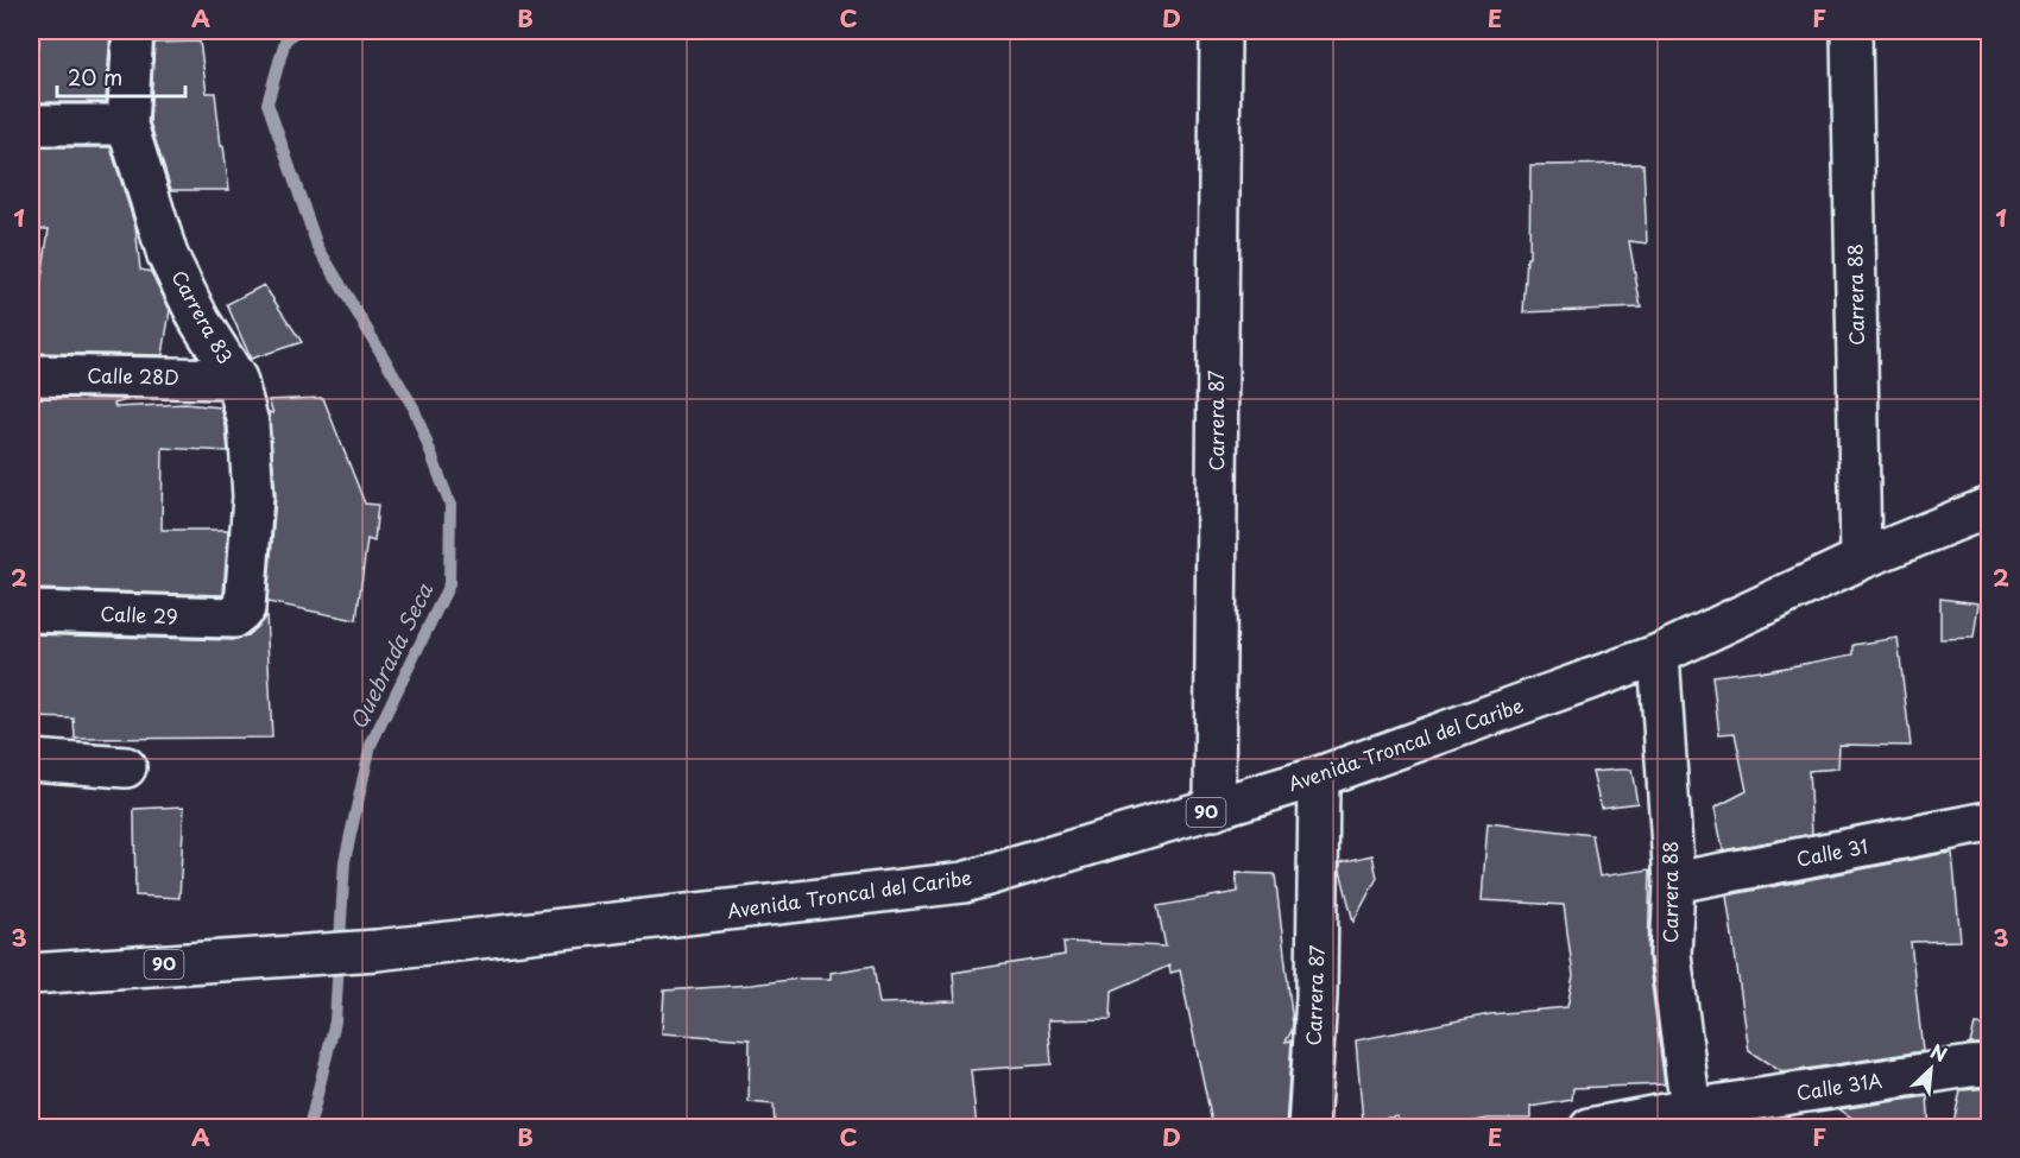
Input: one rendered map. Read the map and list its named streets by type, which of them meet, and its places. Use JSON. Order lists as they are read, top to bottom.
{
  "streets": {
    "main road": [
      "Carrera 88",
      "Carrera 83",
      "Calle 28D",
      "Carrera 87",
      "Calle 29",
      "Avenida Troncal del Caribe",
      "90",
      "Calle 31",
      "Calle 31A"
    ]
  },
  "crossings": [
    ["Carrera 88", "Avenida Troncal del Caribe"],
    ["Carrera 88", "Calle 31"],
    ["Carrera 88", "Calle 31A"],
    ["Carrera 83", "Calle 28D"],
    ["Carrera 83", "Calle 29"],
    ["Carrera 87", "Avenida Troncal del Caribe"]
  ],
  "water": ["Quebrada Seca"],
  "scale_bar": "20 m",
  "north": "top right",
  "grid": {
    "columns": [
      "A",
      "B",
      "C",
      "D",
      "E",
      "F"
    ],
    "rows": ["1", "2", "3"]
  }
}
